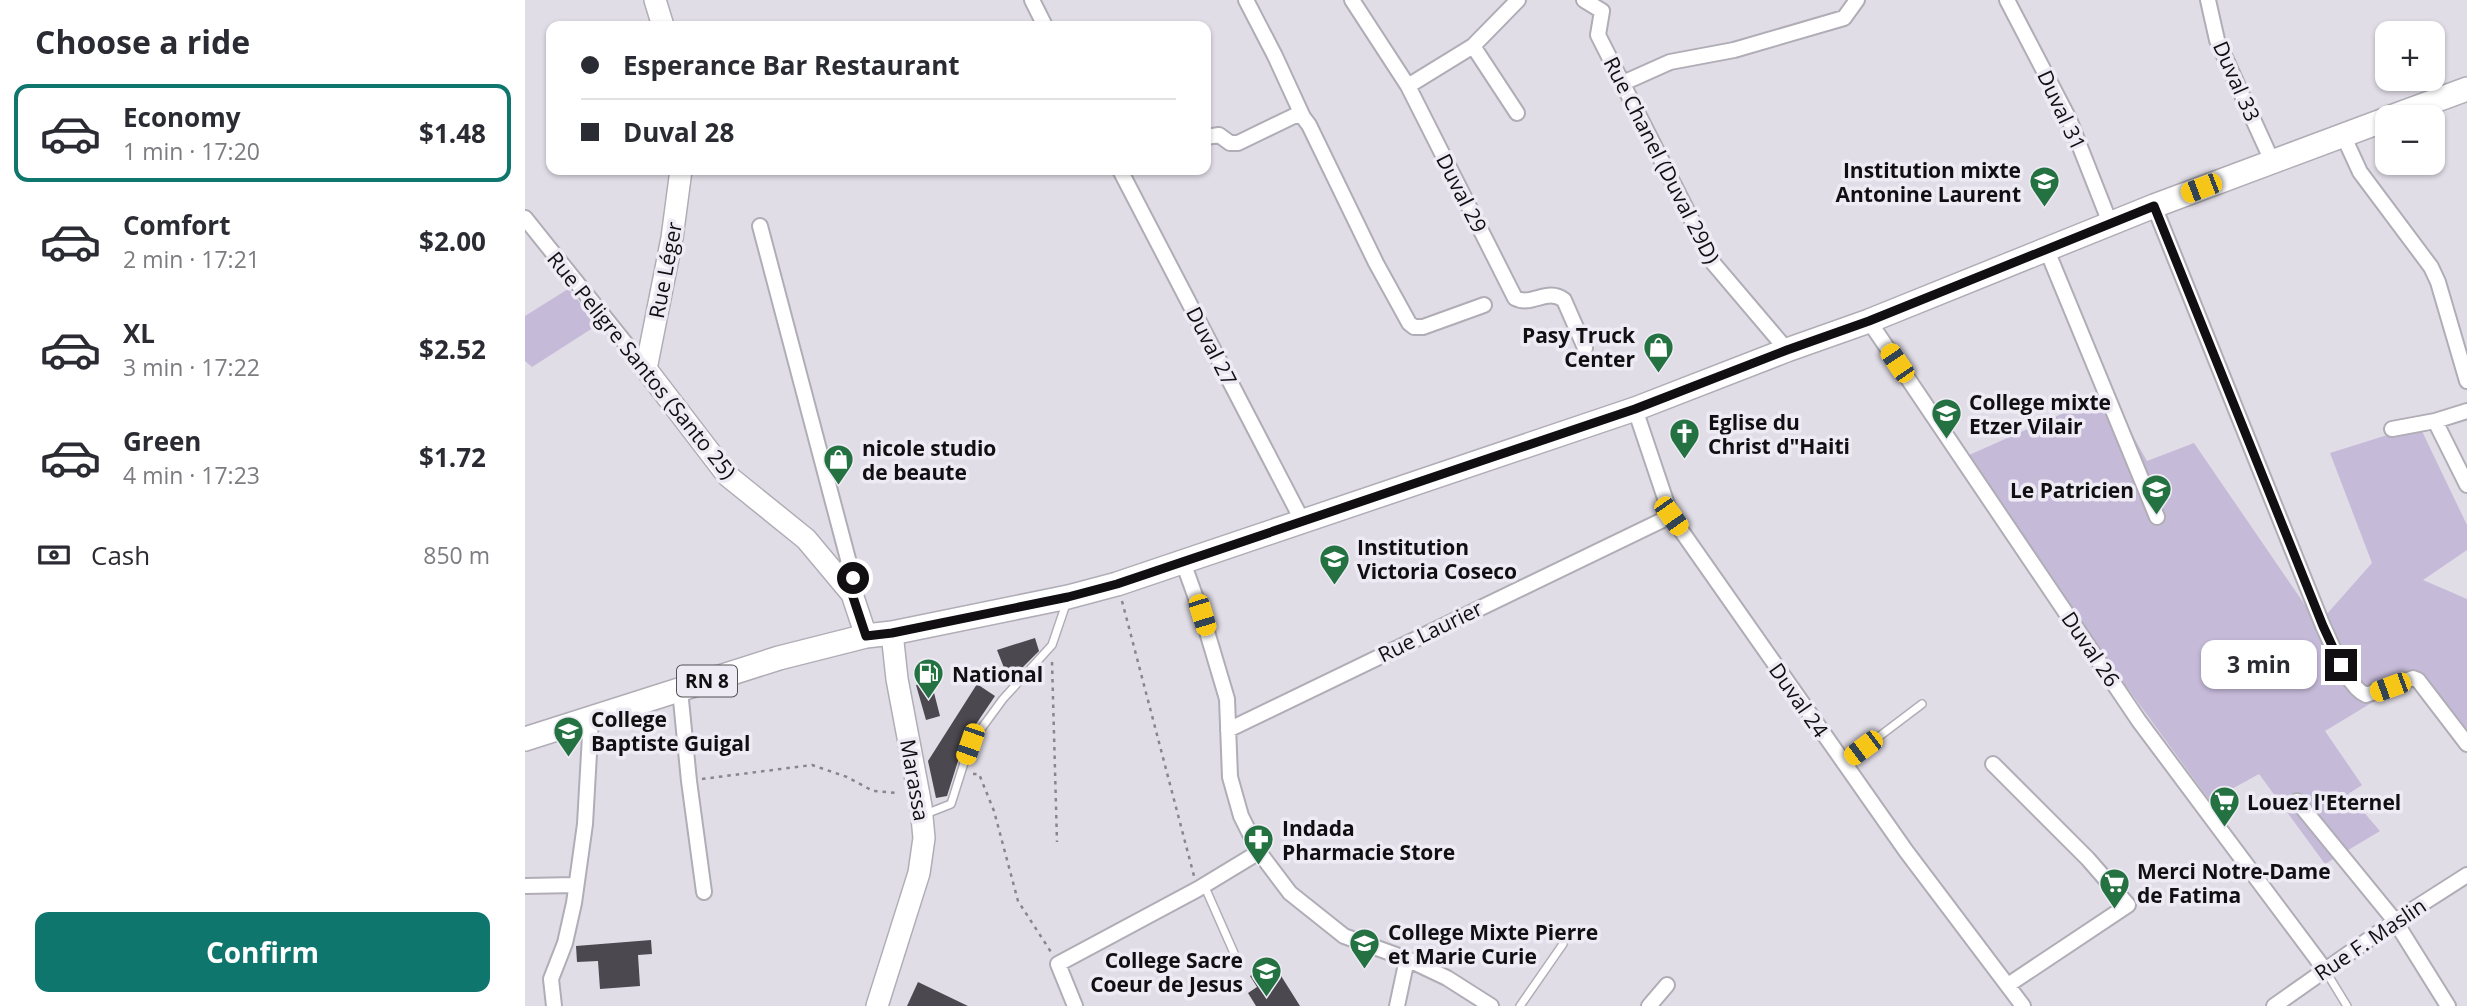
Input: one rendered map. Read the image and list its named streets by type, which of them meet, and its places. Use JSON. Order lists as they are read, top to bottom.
{
  "streets": {
    "main road": ["RN 8"],
    "street": [
      "Duval 33",
      "Duval 31",
      "Rue Chanel (Duval 29D)",
      "Duval 29",
      "Rue Léger",
      "Duval 27",
      "Rue Peligre Santos (Santo 25)",
      "Rue Laurier",
      "Duval 26",
      "Duval 24",
      "Marassa",
      "Rue F. Maslin"
    ]
  },
  "crossings": [
    ["Duval 33", "RN 8"],
    ["Duval 31", "RN 8"],
    ["Rue Chanel (Duval 29D)", "RN 8"],
    ["Rue Léger", "Rue Peligre Santos (Santo 25)"],
    ["Duval 27", "RN 8"],
    ["Rue Peligre Santos (Santo 25)", "RN 8"],
    ["Rue Laurier", "Duval 24"],
    ["Duval 26", "RN 8"],
    ["Duval 26", "Rue F. Maslin"],
    ["RN 8", "Duval 24"],
    ["RN 8", "Marassa"]
  ],
  "places": {
    "school or university": [
      "Institution mixte Antonine Laurent",
      "College mixte Etzer Vilair",
      "Le Patricien",
      "Institution Victoria Coseco",
      "College Baptiste Guigal",
      "College Mixte Pierre et Marie Curie",
      "College Sacre Coeur de Jesus"
    ],
    "shop": ["Pasy Truck Center", "nicole studio de beaute"],
    "church": ["Eglise du Christ d\"Haiti"],
    "fuel station": ["National"],
    "supermarket": ["Louez l'Eternel", "Merci Notre-Dame de Fatima"],
    "pharmacy": ["Indada Pharmacie Store"]
  },
  "page": {
    "heading": "Choose a ride",
    "map_buttons": ["+", "−"],
    "banner": ["Esperance Bar Restaurant", "Duval 28"],
    "list": [
      {
        "name": "Economy",
        "note": "1 min · 17:20",
        "value": "$1.48"
      },
      {
        "name": "Comfort",
        "note": "2 min · 17:21",
        "value": "$2.00"
      },
      {
        "name": "XL",
        "note": "3 min · 17:22",
        "value": "$2.52"
      },
      {
        "name": "Green",
        "note": "4 min · 17:23",
        "value": "$1.72"
      }
    ],
    "pay": ["Cash", "850 m"],
    "bubble": "3 min",
    "buttons": "Confirm"
  }
}
